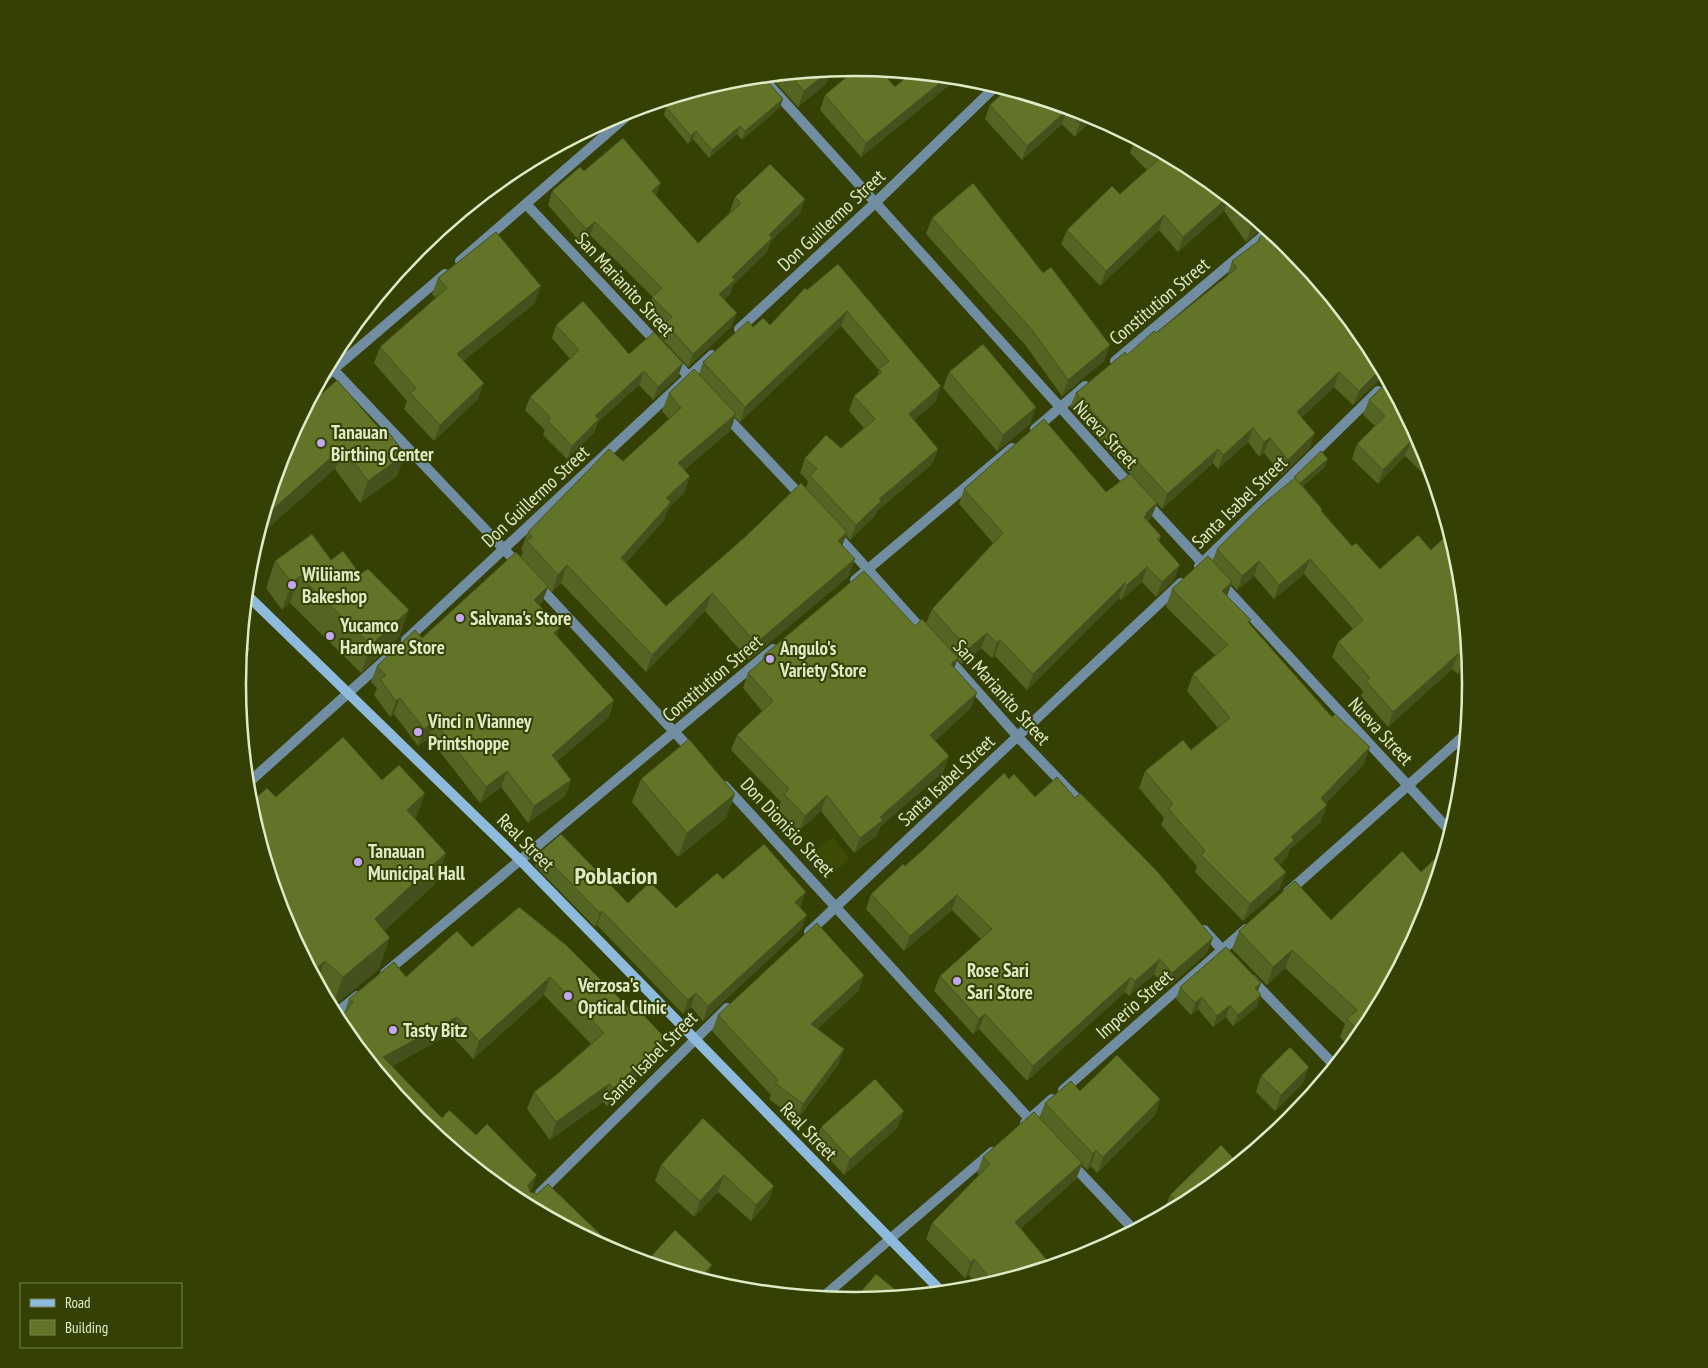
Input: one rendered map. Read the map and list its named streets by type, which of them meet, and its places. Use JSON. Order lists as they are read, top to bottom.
{
  "streets": {
    "main road": ["Real Street"],
    "street": [
      "Don Guillermo Street",
      "San Marianito Street",
      "Constitution Street",
      "Nueva Street",
      "Santa Isabel Street",
      "Don Dionisio Street",
      "Imperio Street"
    ]
  },
  "crossings": [
    ["Don Guillermo Street", "San Marianito Street"],
    ["Don Guillermo Street", "Nueva Street"],
    ["Don Guillermo Street", "Real Street"],
    ["San Marianito Street", "Constitution Street"],
    ["San Marianito Street", "Santa Isabel Street"],
    ["Constitution Street", "Nueva Street"],
    ["Constitution Street", "Real Street"],
    ["Nueva Street", "Santa Isabel Street"],
    ["Santa Isabel Street", "Don Dionisio Street"],
    ["Santa Isabel Street", "Real Street"],
    ["Don Dionisio Street", "Imperio Street"]
  ],
  "districts": ["Poblacion"],
  "places": [
    "Tanauan Birthing Center",
    "Wiliiams Bakeshop",
    "Salvana's Store",
    "Yucamco Hardware Store",
    "Angulo's Variety Store",
    "Vinci n Vianney Printshoppe",
    "Tanauan Municipal Hall",
    "Rose Sari Sari Store",
    "Verzosa's Optical Clinic",
    "Tasty Bitz"
  ],
  "legend": ["Road", "Building"]
}
